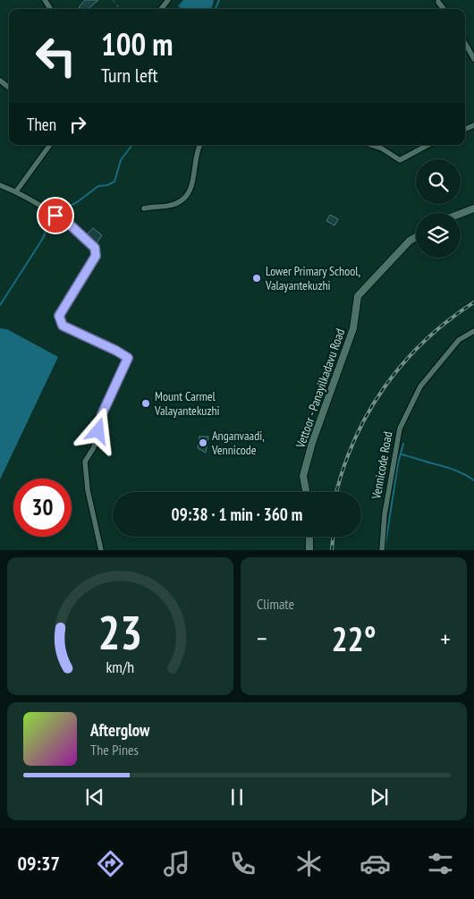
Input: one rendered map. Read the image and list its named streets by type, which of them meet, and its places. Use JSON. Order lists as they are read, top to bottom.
{
  "streets": {
    "main road": ["Vettoor - Panayilkadavu Road"],
    "street": ["Vennicode Road"]
  },
  "places": ["Lower Primary School, Valayantekuzhi", "Mount Carmel Valayantekuzhi", "Anganvaadi, Vennicode"],
  "page": {
    "turn": ["100 m", "Turn left"],
    "then": "Then",
    "limit": "30",
    "trip": "09:38 · 1 min · 360 m",
    "tile": "Climate",
    "heat": ["−", "22°", "+"],
    "song": ["Afterglow", "The Pines"],
    "tabs": "09:37",
    "gauge": ["23", "km/h"]
  }
}
